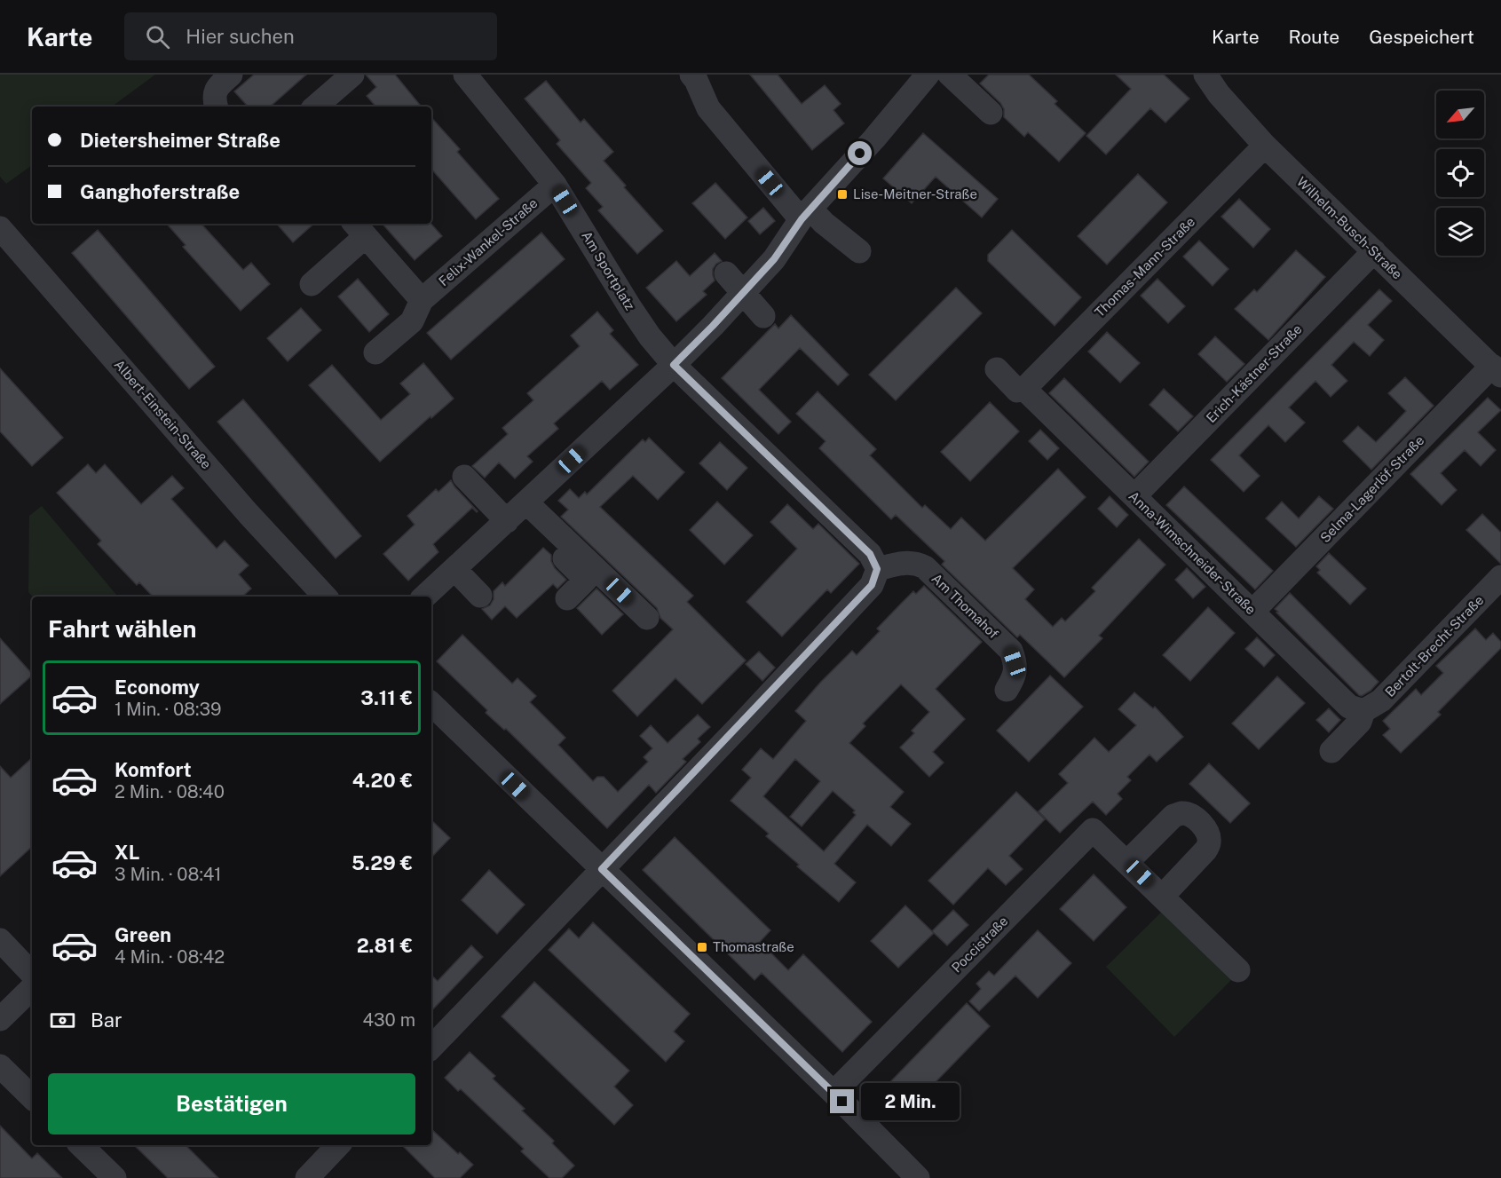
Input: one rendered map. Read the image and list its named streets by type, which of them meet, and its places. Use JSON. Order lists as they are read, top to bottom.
{
  "streets": {
    "street": [
      "Wilhelm-Busch-Straße",
      "Felix-Wankel-Straße",
      "Thomas-Mann-Straße",
      "Am Sportplatz",
      "Erich-Kästner-Straße",
      "Albert-Einstein-Straße",
      "Selma-Lagerlöf-Straße",
      "Anna-Wimschneider-Straße",
      "Am Thomahof",
      "Bertolt-Brecht-Straße",
      "Poccistraße"
    ]
  },
  "crossings": [
    ["Wilhelm-Busch-Straße", "Thomas-Mann-Straße"],
    ["Wilhelm-Busch-Straße", "Erich-Kästner-Straße"],
    ["Wilhelm-Busch-Straße", "Selma-Lagerlöf-Straße"],
    ["Felix-Wankel-Straße", "Am Sportplatz"],
    ["Thomas-Mann-Straße", "Anna-Wimschneider-Straße"],
    ["Erich-Kästner-Straße", "Anna-Wimschneider-Straße"],
    ["Selma-Lagerlöf-Straße", "Anna-Wimschneider-Straße"],
    ["Anna-Wimschneider-Straße", "Bertolt-Brecht-Straße"]
  ],
  "places": {
    "transit": ["Lise-Meitner-Straße", "Thomastraße"]
  },
  "north": "bottom left",
  "page": {
    "header": "Karte",
    "search": "Hier suchen",
    "nav": ["Karte", "Route", "Gespeichert"],
    "banner": ["Dietersheimer Straße", "Ganghoferstraße"],
    "heading": "Fahrt wählen",
    "list": [
      {
        "name": "Economy",
        "note": "1 Min. · 08:39",
        "value": "3.11 €"
      },
      {
        "name": "Komfort",
        "note": "2 Min. · 08:40",
        "value": "4.20 €"
      },
      {
        "name": "XL",
        "note": "3 Min. · 08:41",
        "value": "5.29 €"
      },
      {
        "name": "Green",
        "note": "4 Min. · 08:42",
        "value": "2.81 €"
      }
    ],
    "pay": ["Bar", "430 m"],
    "buttons": "Bestätigen",
    "bubble": "2 Min."
  }
}
